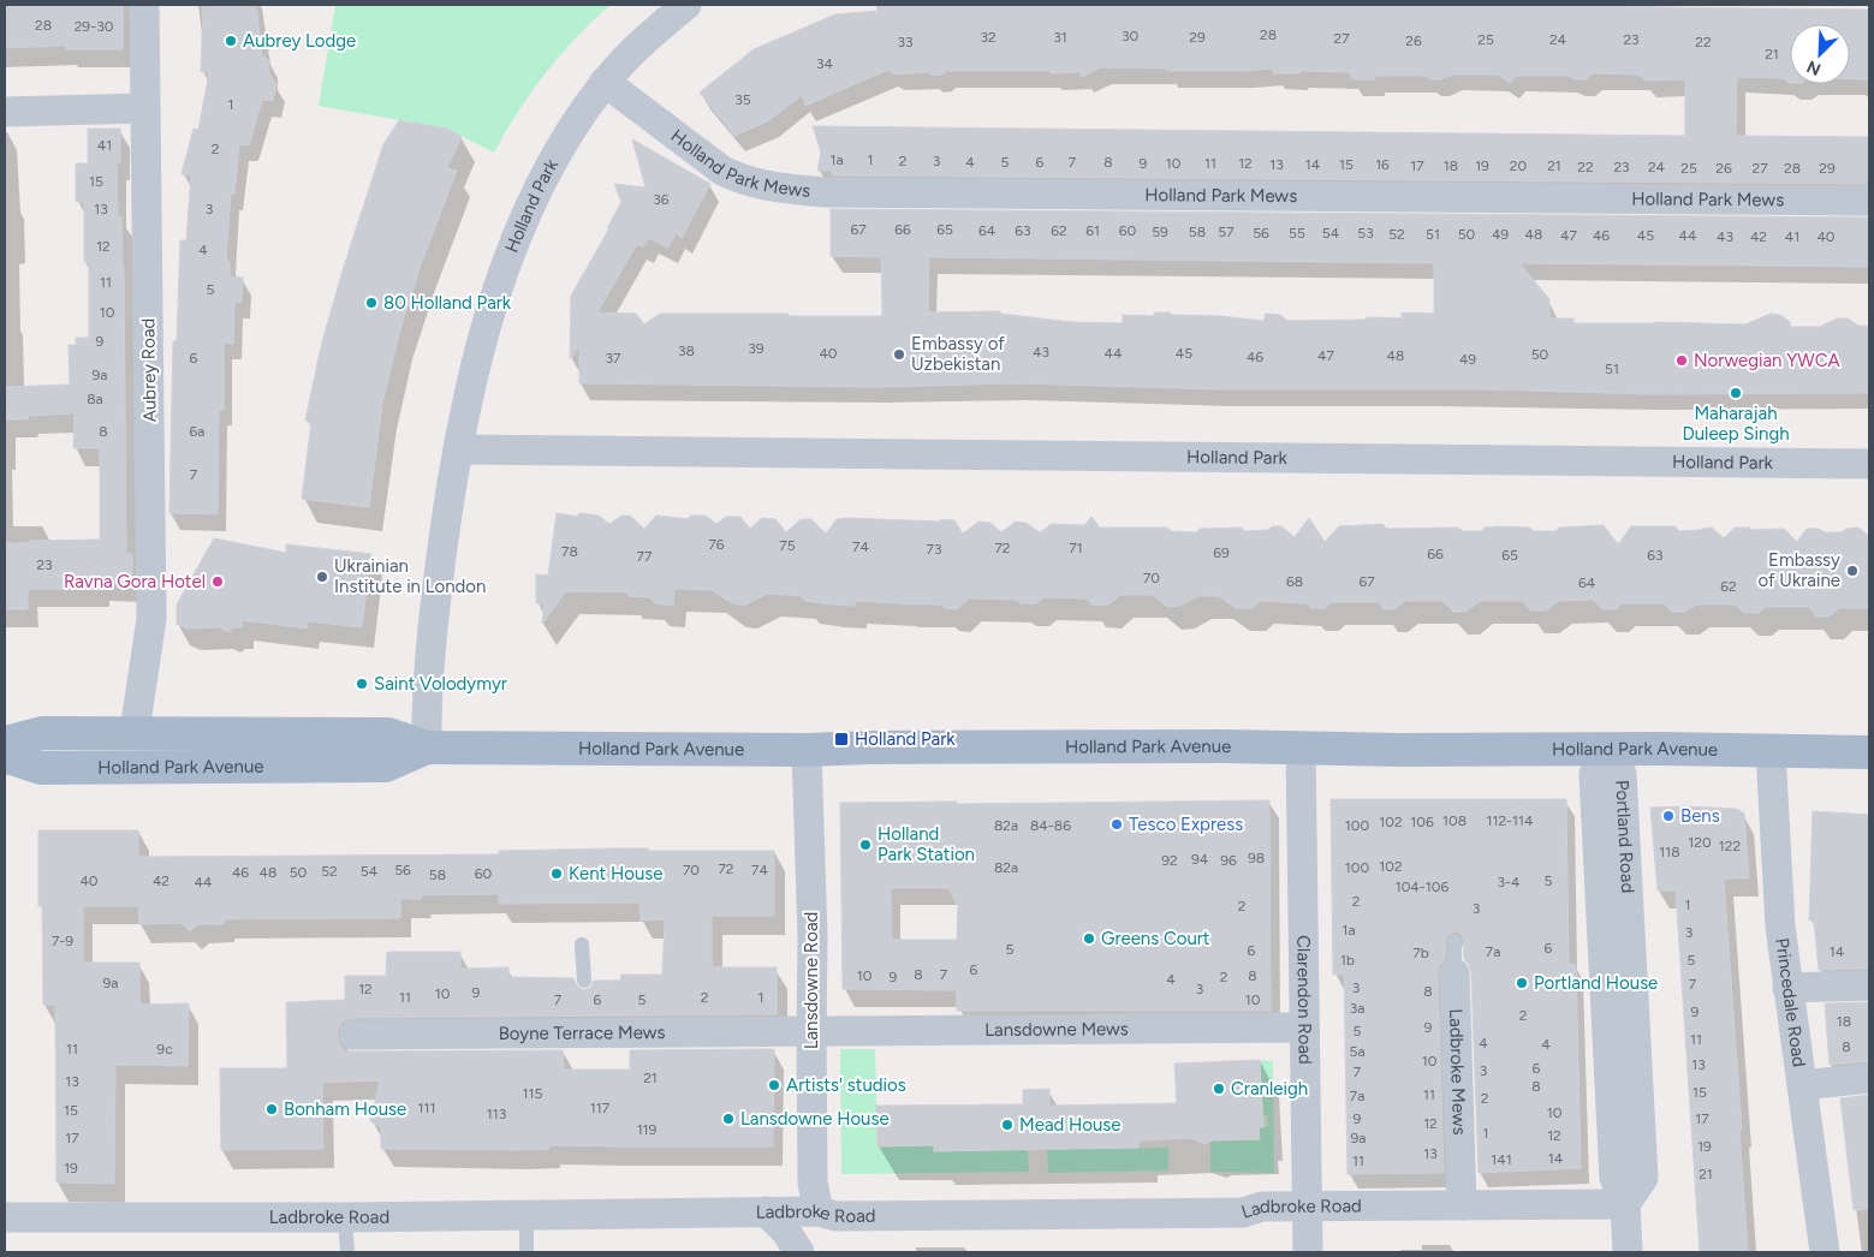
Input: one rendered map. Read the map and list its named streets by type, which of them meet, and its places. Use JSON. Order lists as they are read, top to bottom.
{
  "streets": {
    "main road": ["Holland Park Avenue"],
    "street": [
      "Holland Park Mews",
      "Holland Park",
      "Aubrey Road",
      "Portland Road",
      "Lansdowne Road",
      "Clarendon Road",
      "Princedale Road",
      "Lansdowne Mews",
      "Boyne Terrace Mews",
      "Ladbroke Mews",
      "Ladbroke Road"
    ]
  },
  "crossings": [
    ["Holland Park Mews", "Holland Park"],
    ["Holland Park", "Holland Park Avenue"],
    ["Aubrey Road", "Holland Park Avenue"],
    ["Holland Park Avenue", "Portland Road"],
    ["Holland Park Avenue", "Lansdowne Road"],
    ["Holland Park Avenue", "Clarendon Road"],
    ["Holland Park Avenue", "Princedale Road"],
    ["Portland Road", "Ladbroke Road"],
    ["Lansdowne Road", "Lansdowne Mews"],
    ["Lansdowne Road", "Boyne Terrace Mews"],
    ["Lansdowne Road", "Ladbroke Road"],
    ["Clarendon Road", "Lansdowne Mews"],
    ["Clarendon Road", "Ladbroke Road"],
    ["Lansdowne Mews", "Boyne Terrace Mews"],
    ["Ladbroke Mews", "Ladbroke Road"]
  ],
  "places": {
    "other": [
      "Aubrey Lodge",
      "80 Holland Park",
      "Embassy of Uzbekistan",
      "Norwegian YWCA",
      "Maharajah Duleep Singh",
      "Embassy of Ukraine",
      "Ukrainian Institute in London",
      "Ravna Gora Hotel",
      "Saint Volodymyr",
      "Bens",
      "Tesco Express",
      "Holland Park Station",
      "Kent House",
      "Greens Court",
      "Portland House",
      "Artists' studios",
      "Cranleigh",
      "Bonham House",
      "Lansdowne House",
      "Mead House"
    ],
    "transit": ["Holland Park"]
  },
  "house_numbers": [
    "28",
    "29-30",
    "28",
    "30",
    "32",
    "31",
    "29",
    "27",
    "25",
    "24",
    "23",
    "26",
    "33",
    "22",
    "21",
    "34",
    "35",
    "1",
    "41",
    "2",
    "1a",
    "1",
    "2",
    "3",
    "4",
    "5",
    "6",
    "7",
    "8",
    "9",
    "10",
    "11",
    "12",
    "13",
    "14",
    "15",
    "16",
    "17",
    "18",
    "19",
    "20",
    "21",
    "22",
    "23",
    "24",
    "25",
    "26",
    "27",
    "28",
    "29",
    "15",
    "36",
    "13",
    "3",
    "67",
    "66",
    "65",
    "64",
    "63",
    "62",
    "61",
    "60",
    "59",
    "58",
    "57",
    "56",
    "55",
    "54",
    "53",
    "52",
    "51",
    "50",
    "49",
    "48",
    "47",
    "46",
    "45",
    "44",
    "43",
    "42",
    "41",
    "40",
    "12",
    "4",
    "11",
    "5",
    "10",
    "9",
    "39",
    "38",
    "43",
    "40",
    "44",
    "45",
    "50",
    "47",
    "48",
    "46",
    "6",
    "37",
    "49",
    "51",
    "9a",
    "8a",
    "8",
    "6a",
    "7",
    "76",
    "75",
    "74",
    "72",
    "71",
    "73",
    "78",
    "69",
    "66",
    "65",
    "63",
    "77",
    "23",
    "70",
    "68",
    "67",
    "64",
    "62",
    "108",
    "112-114",
    "102",
    "106",
    "82a",
    "84-86",
    "100",
    "120",
    "122",
    "118",
    "98",
    "94",
    "92",
    "96",
    "102",
    "82a",
    "100",
    "72",
    "56",
    "70",
    "74",
    "52",
    "54",
    "46",
    "48",
    "50",
    "60",
    "58",
    "40",
    "42",
    "5",
    "44",
    "3-4",
    "104-106",
    "2",
    "1",
    "2",
    "3",
    "1a",
    "3",
    "7-9",
    "6",
    "5",
    "6",
    "7a",
    "14",
    "7b",
    "1b",
    "5",
    "6",
    "8",
    "7",
    "10",
    "8",
    "9",
    "2",
    "4",
    "9a",
    "7",
    "3",
    "12",
    "3",
    "8",
    "9",
    "10",
    "11",
    "2",
    "1",
    "7",
    "6",
    "5",
    "10",
    "3a",
    "9",
    "2",
    "18",
    "9",
    "5",
    "11",
    "4",
    "4",
    "8",
    "11",
    "9c",
    "5a",
    "10",
    "13",
    "6",
    "3",
    "7",
    "21",
    "13",
    "8",
    "15",
    "115",
    "11",
    "7a",
    "2",
    "111",
    "117",
    "15",
    "10",
    "113",
    "9",
    "17",
    "12",
    "119",
    "1",
    "12",
    "17",
    "9a",
    "19",
    "13",
    "14",
    "141",
    "11",
    "19",
    "21"
  ],
  "north": "bottom left"
}
